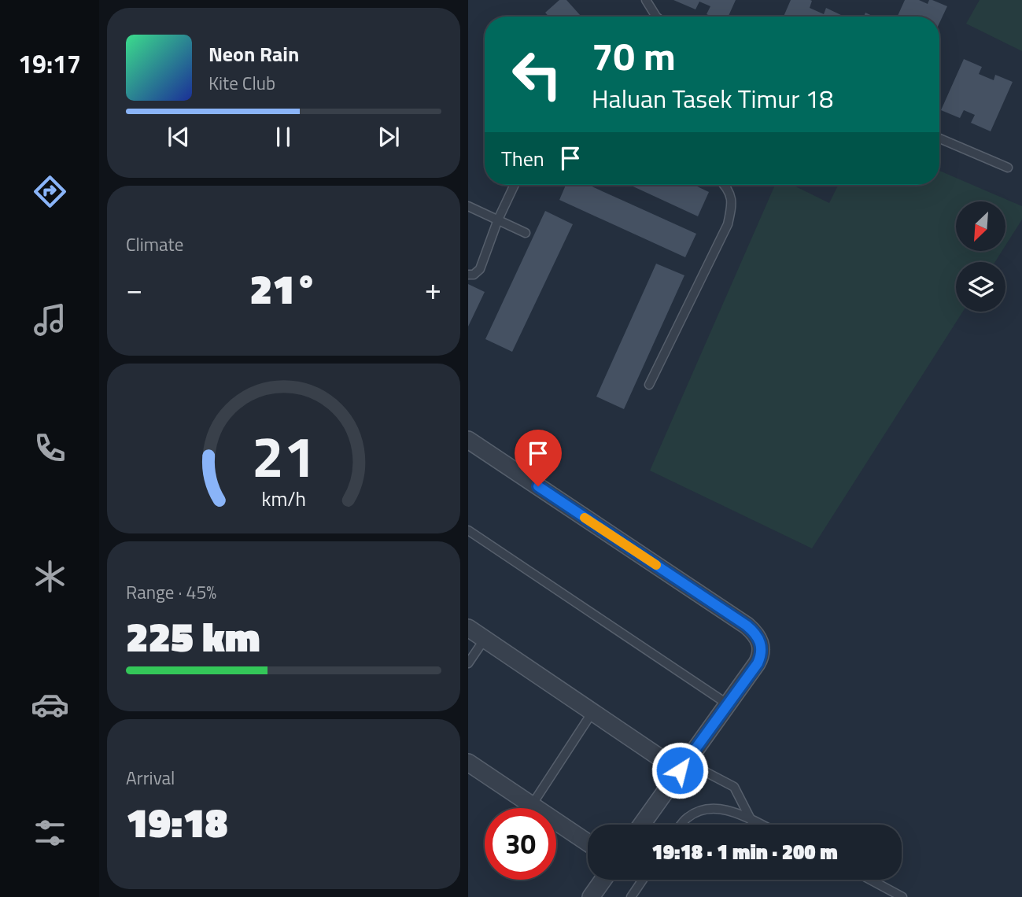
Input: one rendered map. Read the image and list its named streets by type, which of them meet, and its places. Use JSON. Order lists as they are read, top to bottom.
{
  "north": "bottom left",
  "page": {
    "tabs": "19:17",
    "turn": ["70 m", "Haluan Tasek Timur 18"],
    "song": ["Neon Rain", "Kite Club"],
    "then": "Then",
    "tile": [
      "Climate",
      ["Range · 45%", "225 km"],
      ["Arrival", "19:18"]
    ],
    "heat": ["−", "21°", "+"],
    "limit": "30",
    "trip": "19:18 · 1 min · 200 m",
    "gauge": ["21", "km/h"]
  }
}
